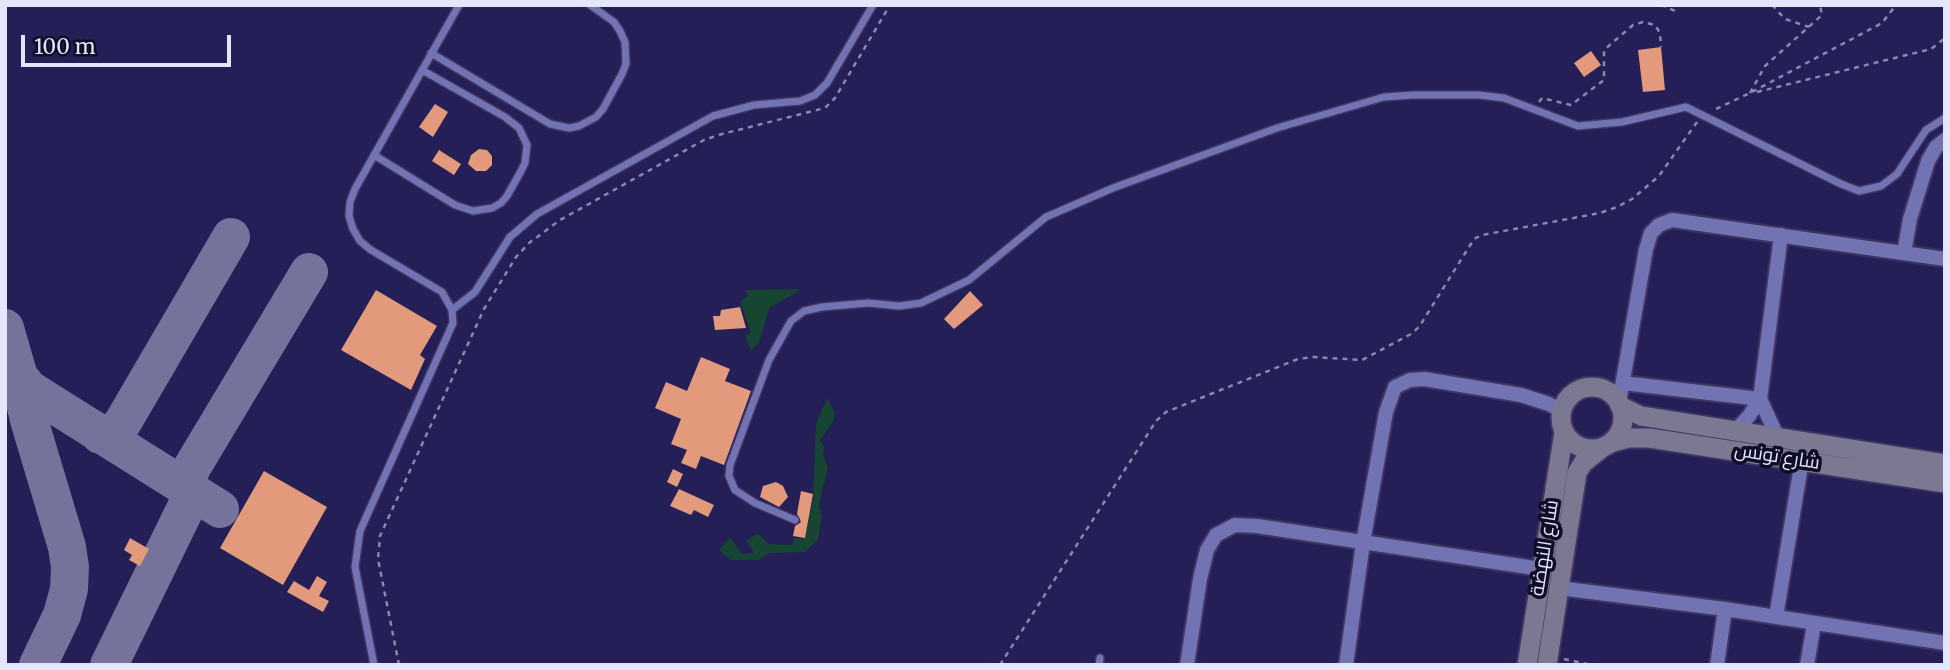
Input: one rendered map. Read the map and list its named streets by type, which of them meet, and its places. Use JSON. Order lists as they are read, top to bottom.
{
  "streets": {
    "street": ["شارع تونس", "شارع النهضة"]
  },
  "crossings": [
    ["شارع تونس", "شارع النهضة"]
  ],
  "scale_bar": "100 m"
}
